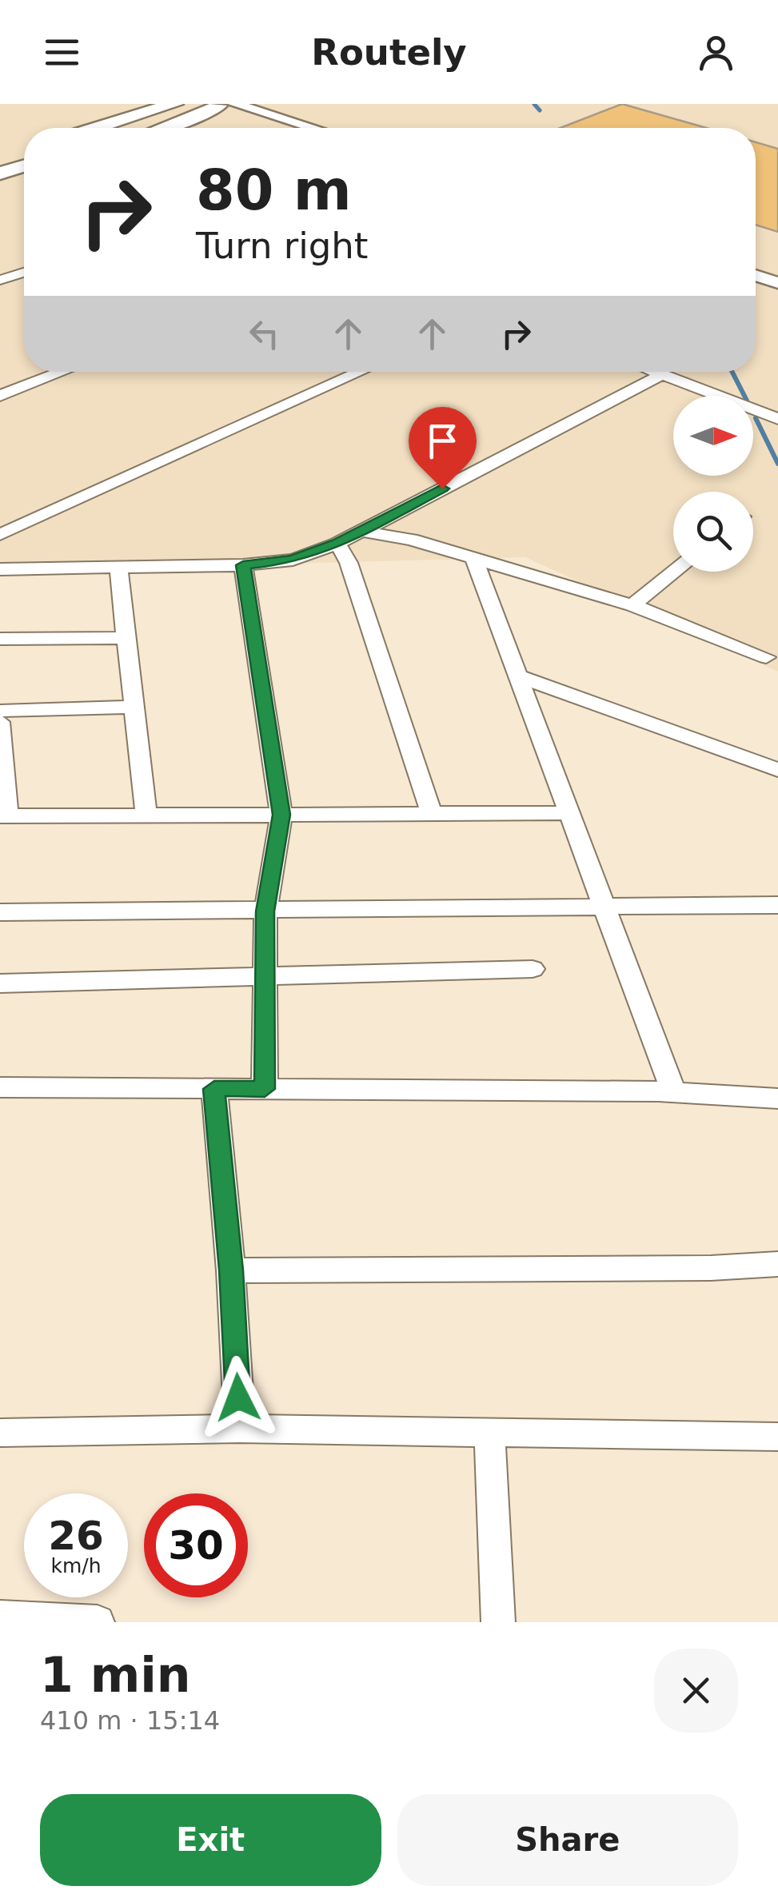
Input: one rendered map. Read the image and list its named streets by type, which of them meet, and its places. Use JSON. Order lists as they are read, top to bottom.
{
  "north": "right",
  "page": {
    "header": "Routely",
    "turn": ["80 m", "Turn right"],
    "speed": "26 km/h",
    "limit": "30",
    "heading": ["1 min", "410 m · 15:14"],
    "buttons": ["Exit", "Share"]
  }
}
